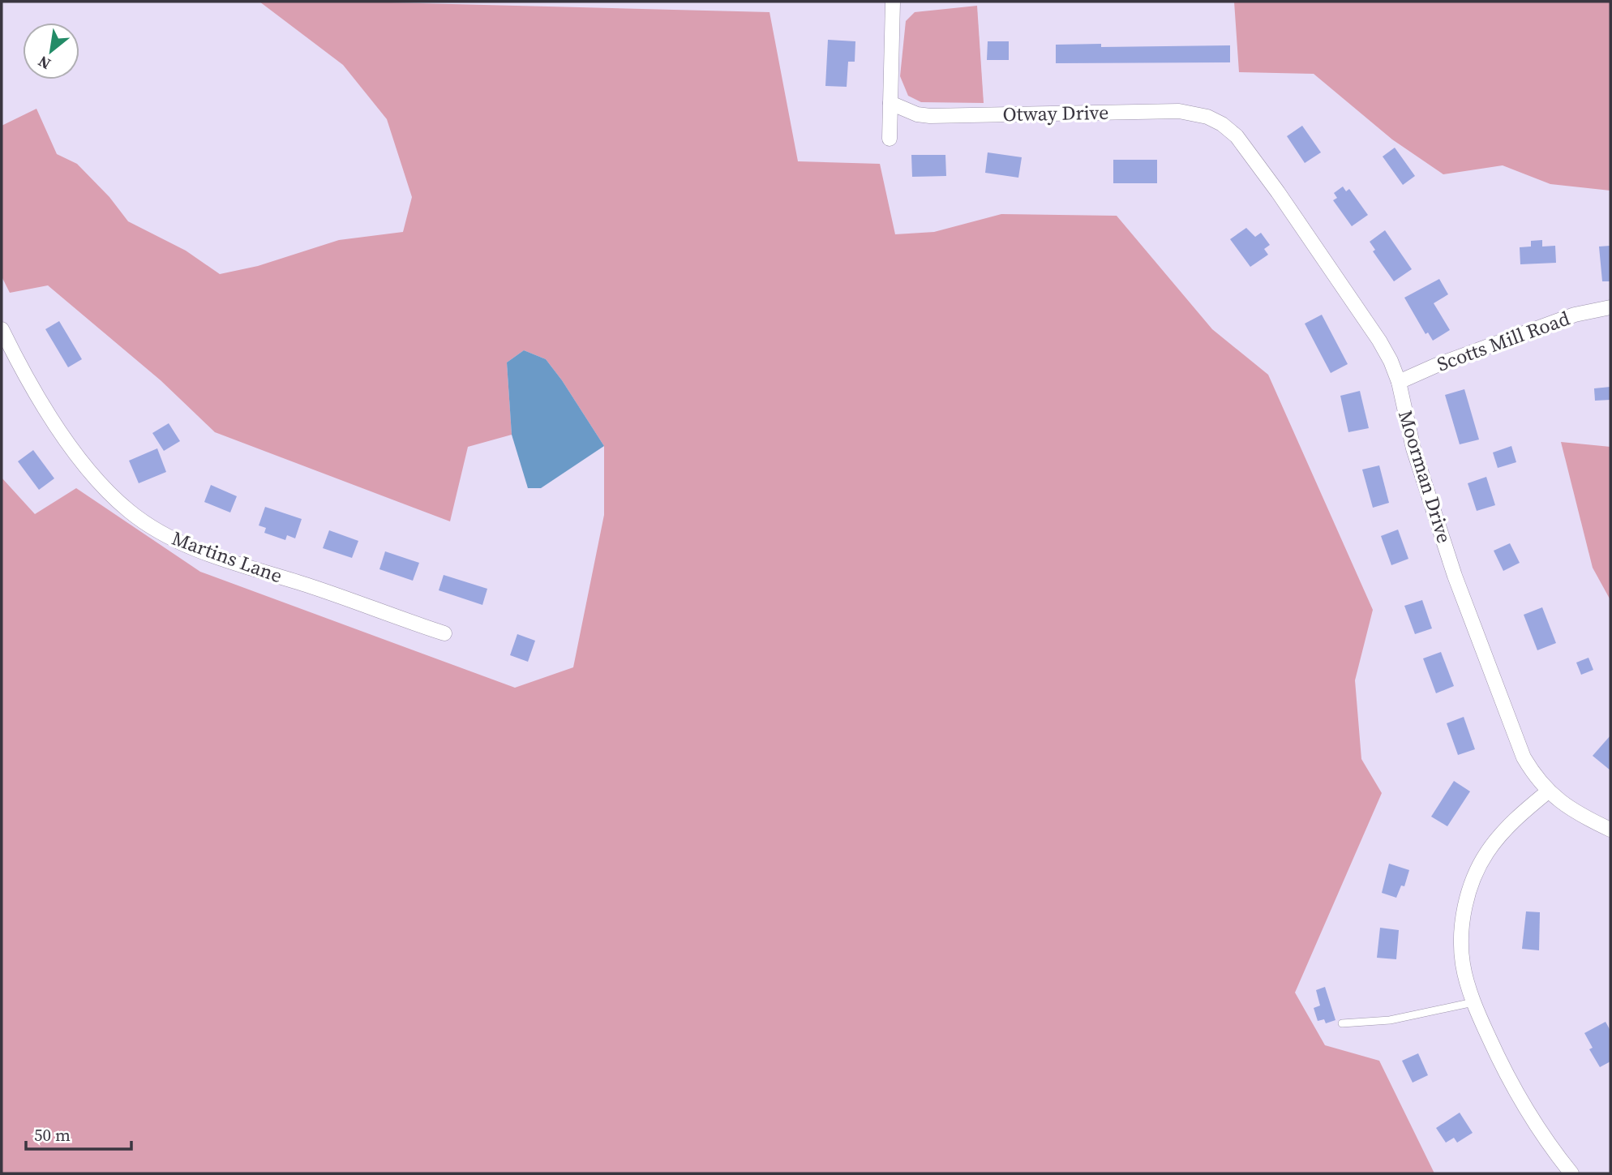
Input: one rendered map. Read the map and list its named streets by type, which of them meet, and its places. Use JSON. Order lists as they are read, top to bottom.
{
  "streets": {
    "street": [
      "Otway Drive",
      "Scotts Mill Road",
      "Moorman Drive",
      "Martins Lane"
    ]
  },
  "crossings": [
    ["Otway Drive", "Moorman Drive"],
    ["Scotts Mill Road", "Moorman Drive"]
  ],
  "scale_bar": "50 m",
  "north": "bottom left"
}
